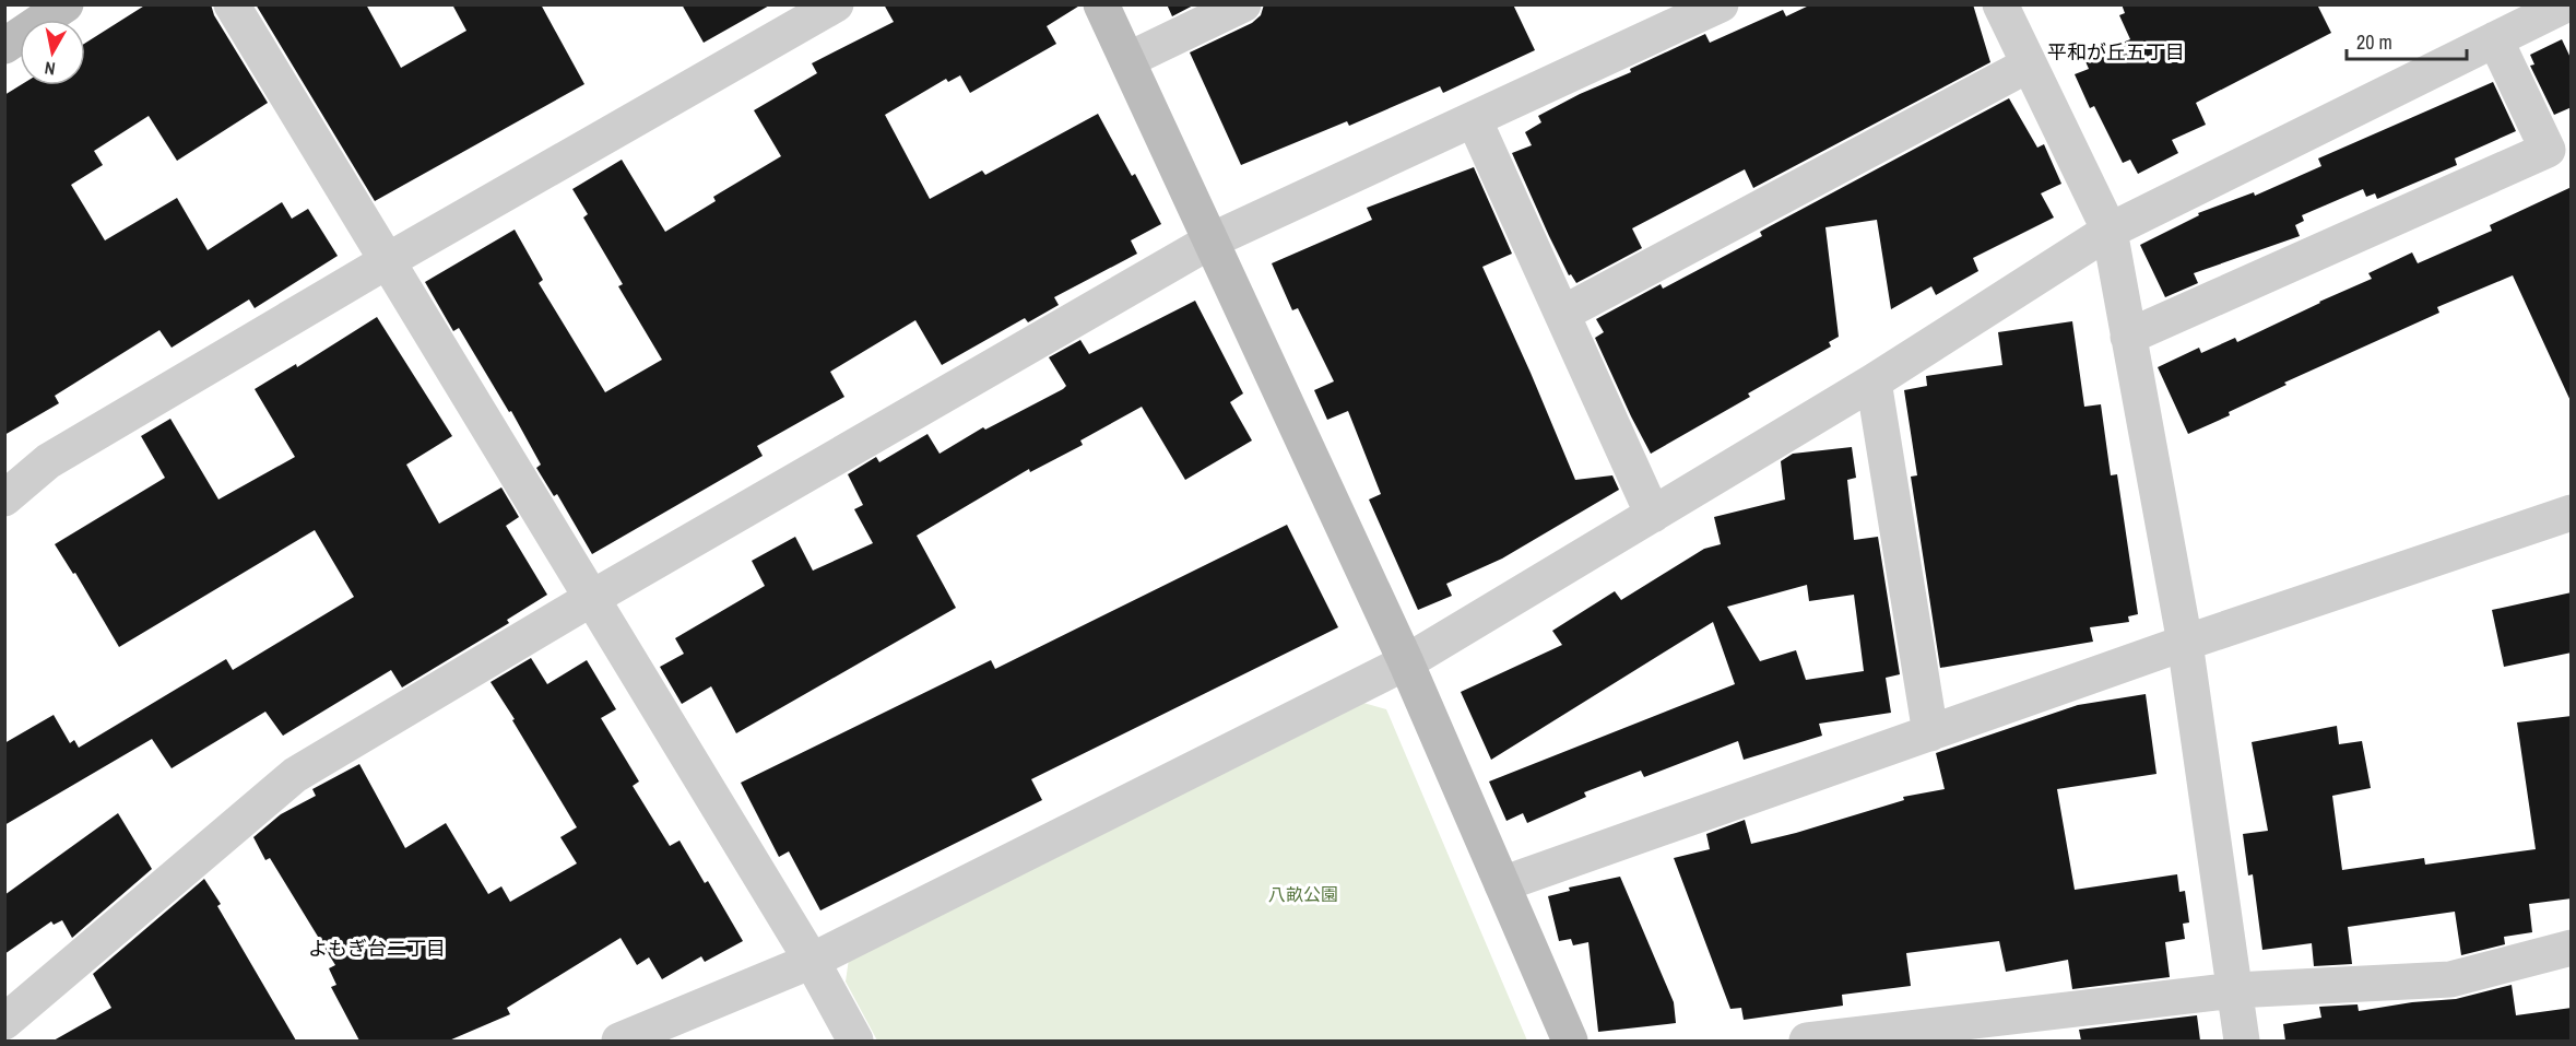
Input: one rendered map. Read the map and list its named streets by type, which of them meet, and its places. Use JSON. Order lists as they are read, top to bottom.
{
  "districts": ["平和が丘五丁目", "よもぎ台二丁目"],
  "parks": ["八畝公園"],
  "scale_bar": "20 m",
  "north": "bottom"
}
